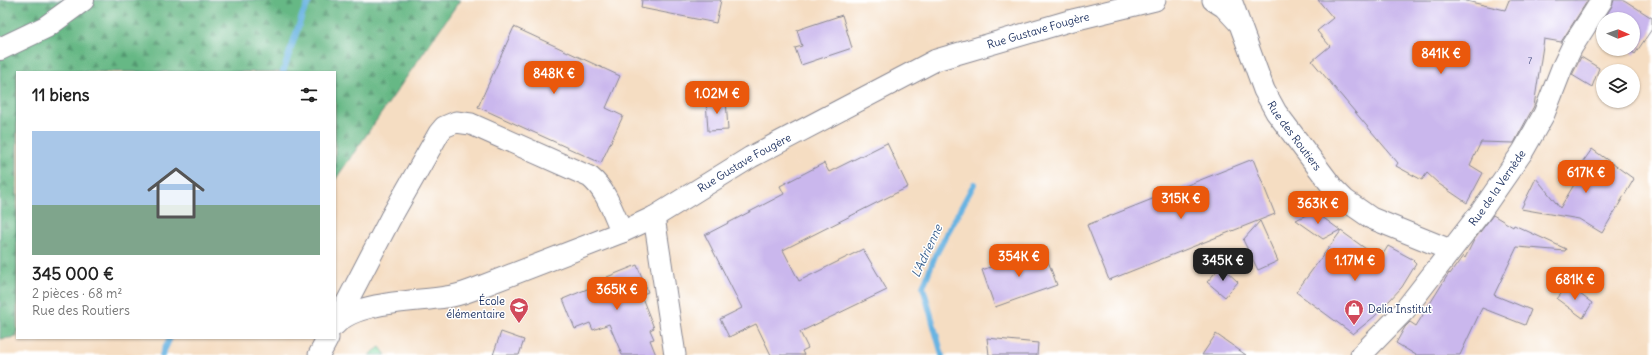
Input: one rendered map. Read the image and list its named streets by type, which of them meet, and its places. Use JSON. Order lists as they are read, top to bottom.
{
  "streets": {
    "street": ["Rue Gustave Fougère", "Rue des Routiers", "Rue de la Vernède"]
  },
  "crossings": [
    ["Rue des Routiers", "Rue de la Vernède"]
  ],
  "water": ["L'Adrienne"],
  "places": {
    "school or university": ["École élémentaire"],
    "shop": ["Delia Institut"]
  },
  "house_numbers": ["7"],
  "north": "right",
  "page": {
    "price": [
      "841K €",
      "848K €",
      "1.02M €",
      "617K €",
      "315K €",
      "363K €",
      "354K €",
      "345K €",
      "1.17M €",
      "681K €",
      "365K €"
    ],
    "heading": "11 biens",
    "list": [
      {
        "name": "345 000 €",
        "note": "2 pièces · 68 m² · Rue des Routiers"
      }
    ]
  }
}
